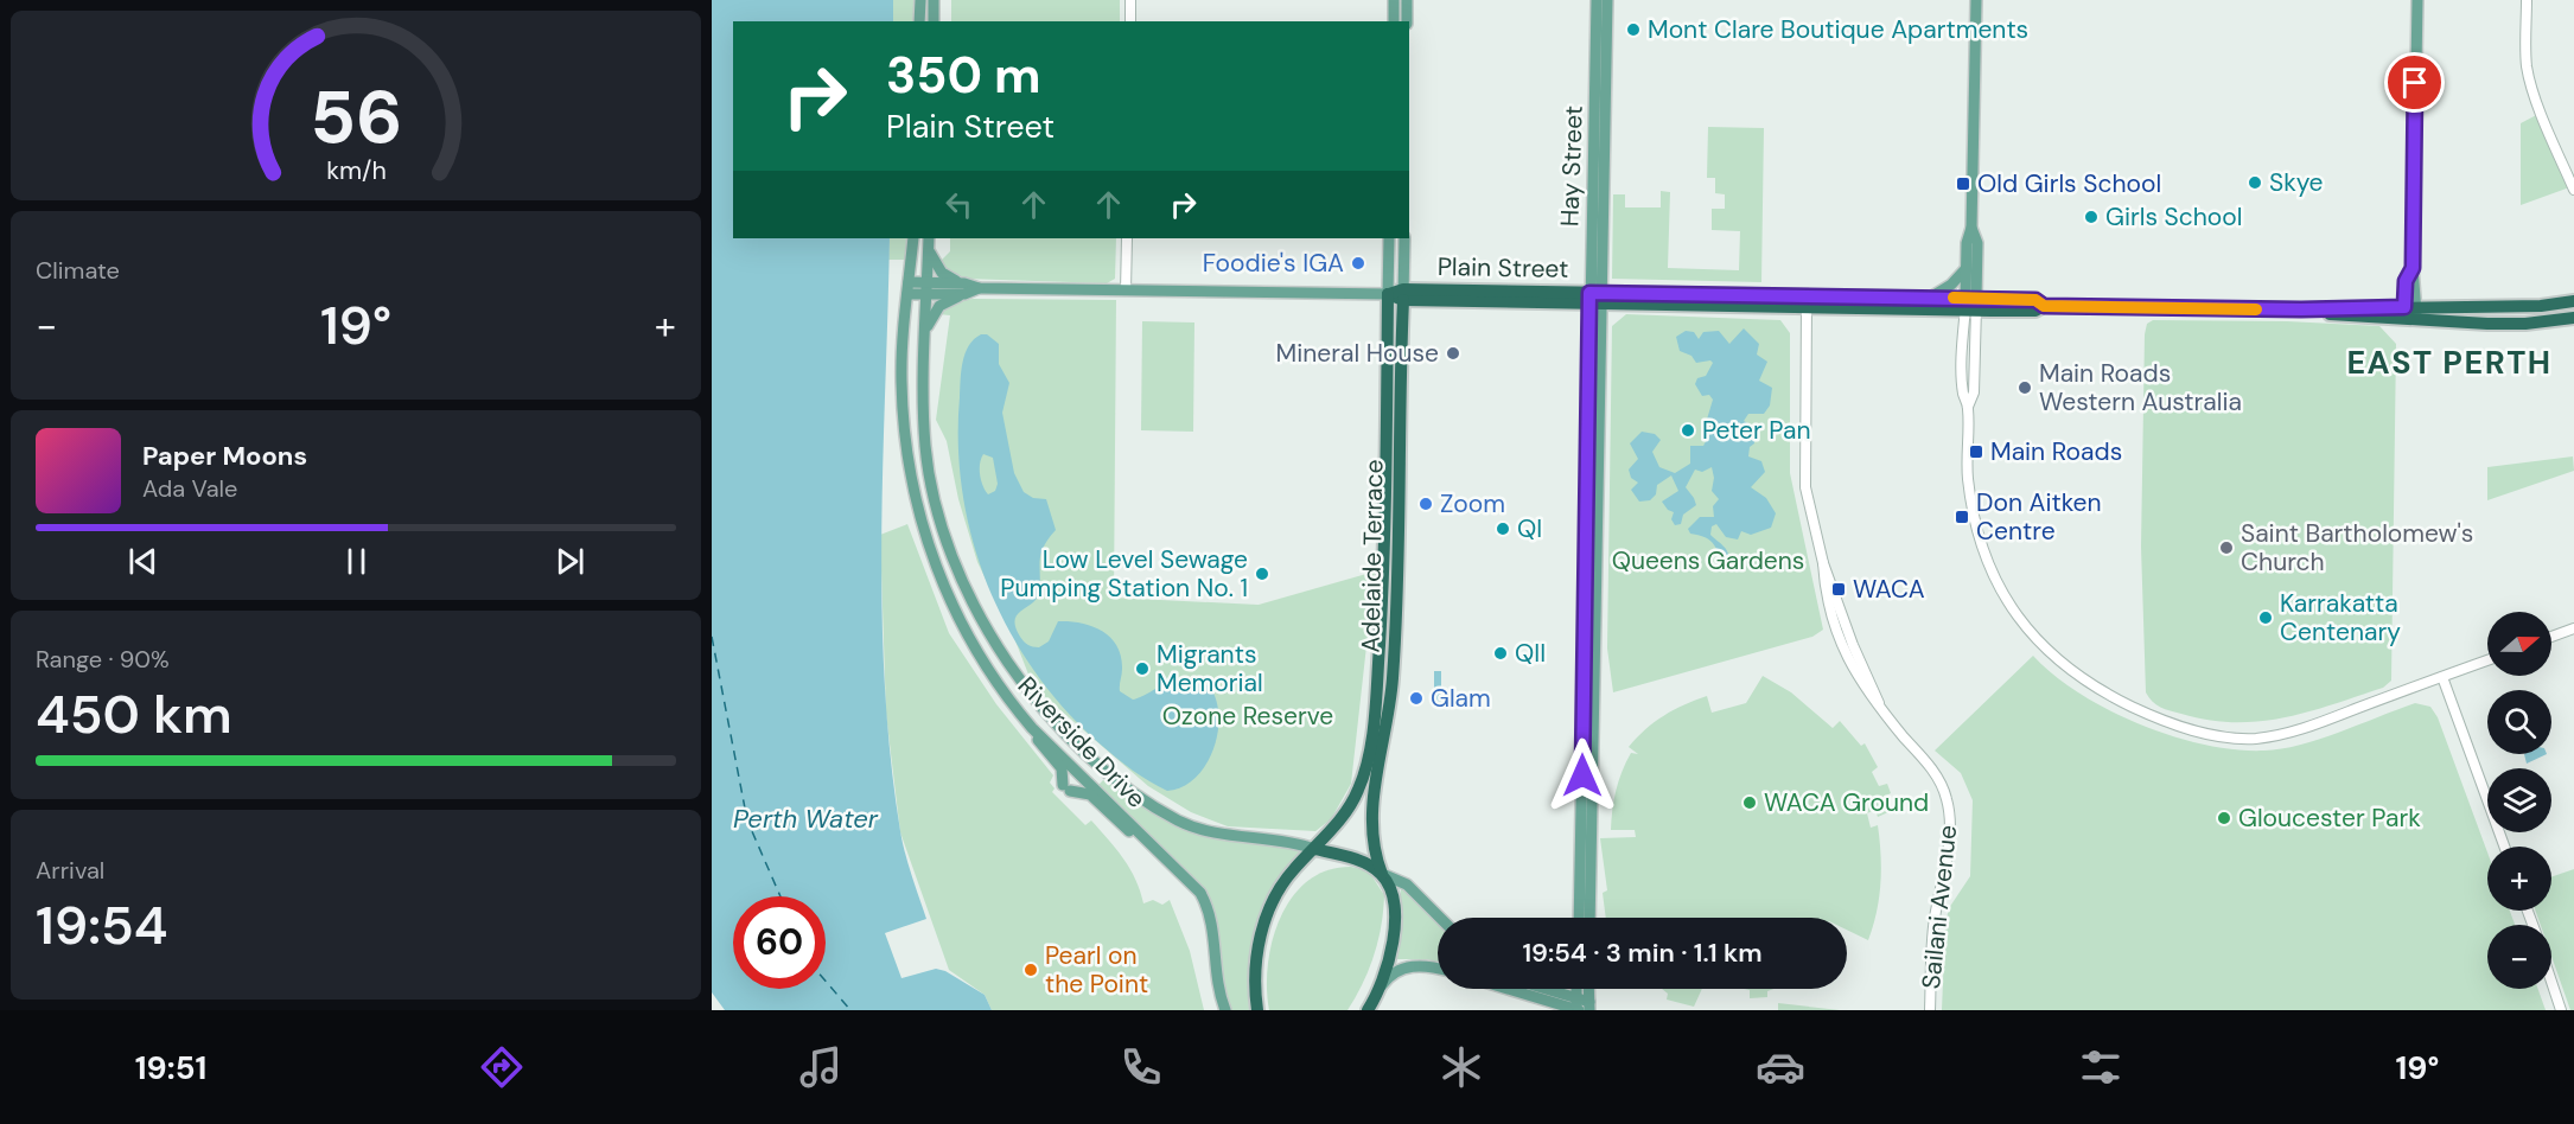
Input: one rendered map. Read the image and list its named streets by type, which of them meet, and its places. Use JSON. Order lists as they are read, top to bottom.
{
  "streets": {
    "highway": ["Plain Street", "Adelaide Terrace"],
    "main road": ["Hay Street", "Riverside Drive"],
    "street": ["Sailani Avenue"]
  },
  "crossings": [
    ["Hay Street", "Plain Street"],
    ["Plain Street", "Adelaide Terrace"],
    ["Plain Street", "Riverside Drive"],
    ["Plain Street", "Sailani Avenue"],
    ["Adelaide Terrace", "Riverside Drive"]
  ],
  "districts": ["EAST PERTH"],
  "water": ["Perth Water"],
  "parks": ["Queens Gardens", "Ozone Reserve"],
  "places": {
    "other": [
      "Mont Clare Boutique Apartments",
      "Skye",
      "Girls School",
      "Foodie's IGA",
      "Mineral House",
      "Main Roads Western Australia",
      "Peter Pan",
      "Zoom",
      "QI",
      "Saint Bartholomew's Church",
      "Low Level Sewage Pumping Station No. 1",
      "Karrakatta Centenary",
      "QII",
      "Migrants Memorial",
      "Glam",
      "WACA Ground",
      "Gloucester Park",
      "Pearl on the Point"
    ],
    "transit": [
      "Old Girls School",
      "Main Roads",
      "Don Aitken Centre",
      "WACA"
    ]
  },
  "north": "right",
  "page": {
    "turn": ["350 m", "Plain Street"],
    "tile": [
      "Climate",
      ["Range · 90%", "450 km"],
      ["Arrival", "19:54"]
    ],
    "heat": ["−", "19°", "+"],
    "song": ["Paper Moons", "Ada Vale"],
    "map_buttons": ["+", "−"],
    "limit": "60",
    "trip": "19:54 · 3 min · 1.1 km",
    "tabs": ["19:51", "19°"],
    "gauge": ["56", "km/h"]
  }
}
